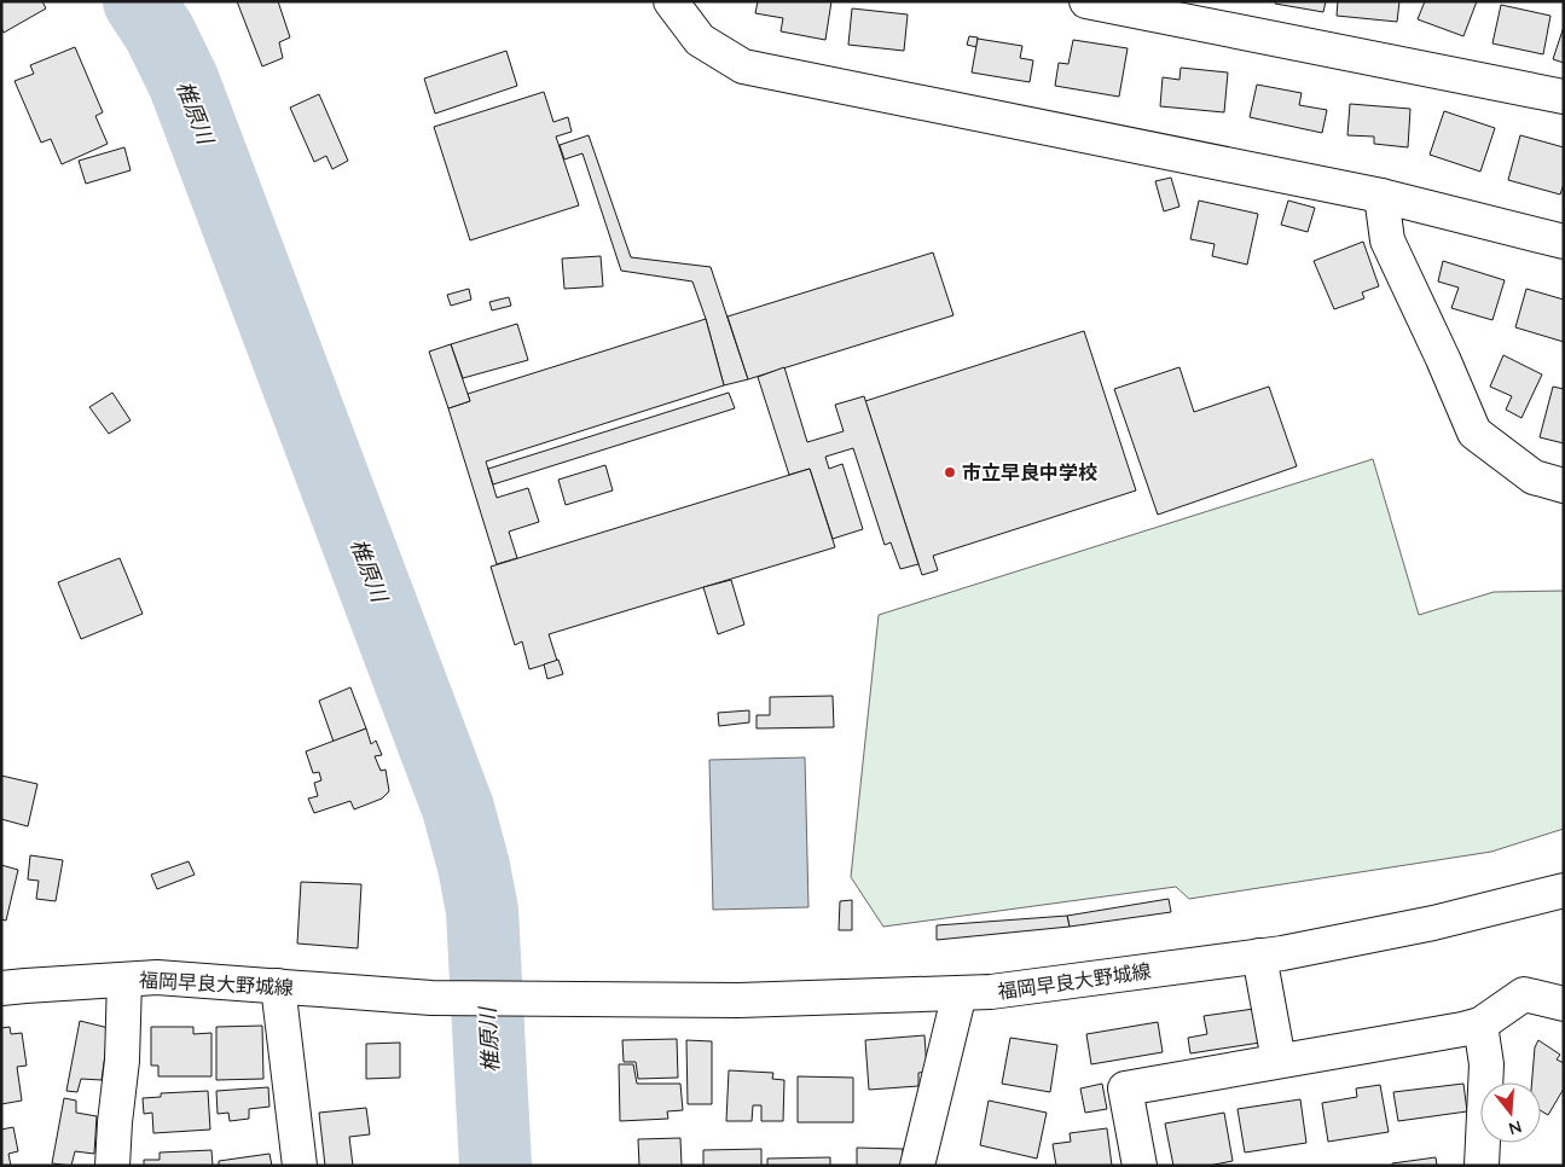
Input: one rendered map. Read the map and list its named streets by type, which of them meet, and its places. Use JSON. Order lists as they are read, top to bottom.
{
  "streets": {
    "street": ["福岡早良大野城線"]
  },
  "water": ["椎原川"],
  "places": ["市立早良中学校"],
  "north": "bottom"
}
